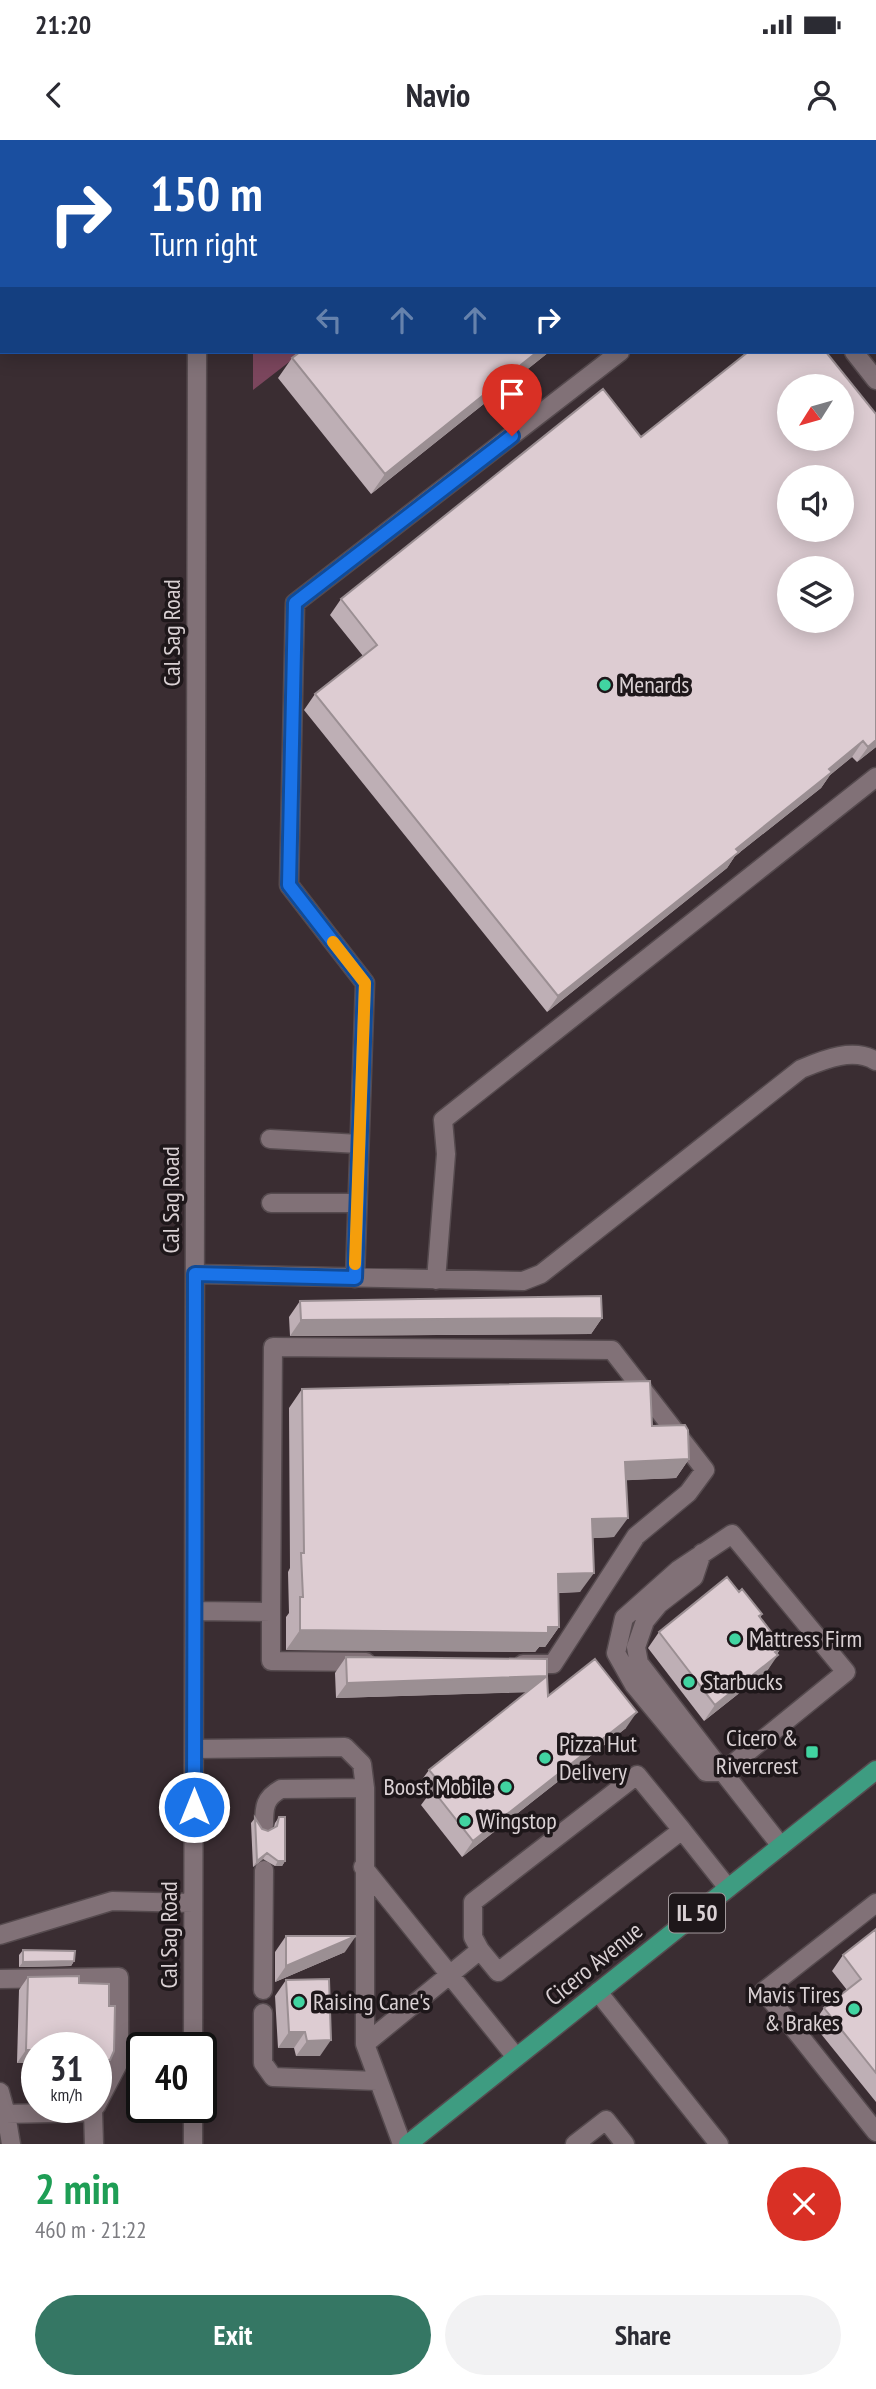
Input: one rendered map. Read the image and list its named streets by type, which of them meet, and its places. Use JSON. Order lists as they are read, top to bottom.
{
  "streets": {
    "main road": ["IL 50", "Cicero Avenue"],
    "street": ["Cal Sag Road"]
  },
  "places": {
    "other": [
      "Menards",
      "Mattress Firm",
      "Starbucks",
      "Pizza Hut Delivery",
      "Boost Mobile",
      "Wingstop",
      "Raising Cane's",
      "Mavis Tires & Brakes"
    ],
    "transit": ["Cicero & Rivercrest"]
  },
  "north": "bottom left",
  "page": {
    "status": "21:20",
    "header": "Navio",
    "turn": ["150 m", "Turn right"],
    "speed": "31 km/h",
    "limit": "40",
    "heading": ["2 min", "460 m · 21:22"],
    "buttons": ["Exit", "Share"]
  }
}
